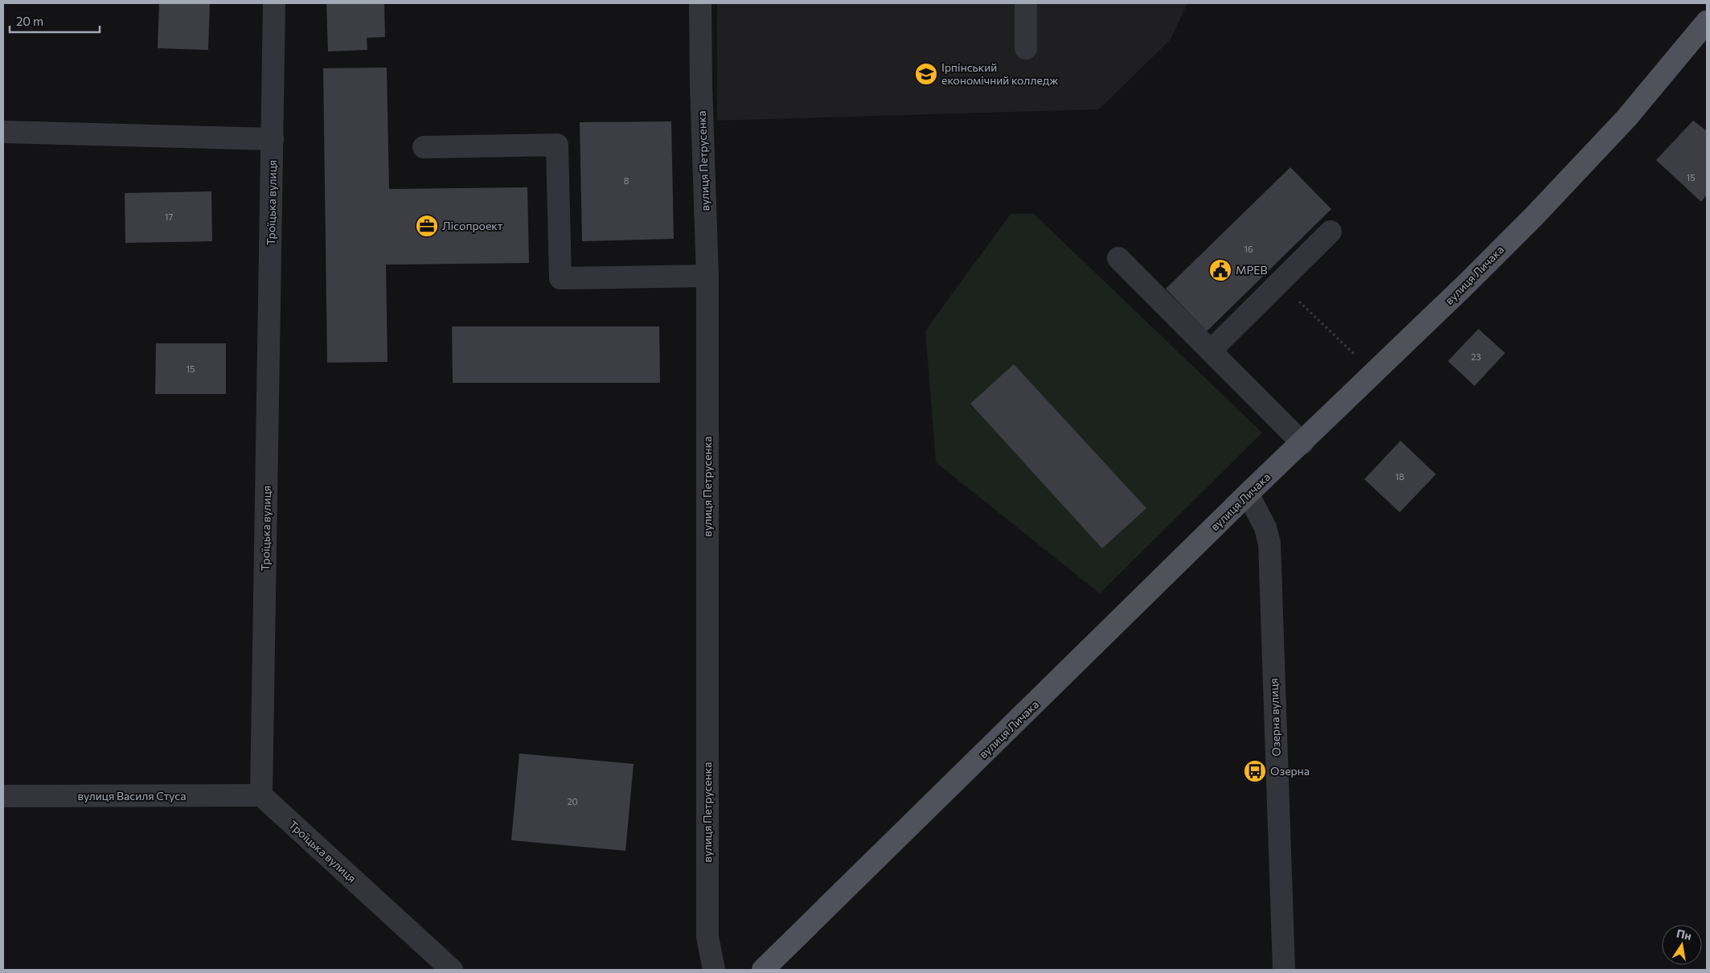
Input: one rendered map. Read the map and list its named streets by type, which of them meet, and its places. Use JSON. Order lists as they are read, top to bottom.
{
  "streets": {
    "main road": ["вулиця Личака"],
    "street": [
      "вулиця Петрусенка",
      "Троїцька вулиця",
      "Озерна вулиця",
      "вулиця Василя Стуса"
    ]
  },
  "crossings": [
    ["Троїцька вулиця", "вулиця Василя Стуса"],
    ["вулиця Личака", "Озерна вулиця"]
  ],
  "places": {
    "school or university": ["Ірпінський економічний колледж"],
    "office": ["Лісопроект"],
    "public building": ["МРЕВ"],
    "bus stop": ["Озерна"]
  },
  "house_numbers": [
    "15",
    "8",
    "17",
    "16",
    "23",
    "15",
    "18",
    "20"
  ],
  "scale_bar": "20 m",
  "north": "top"
}
